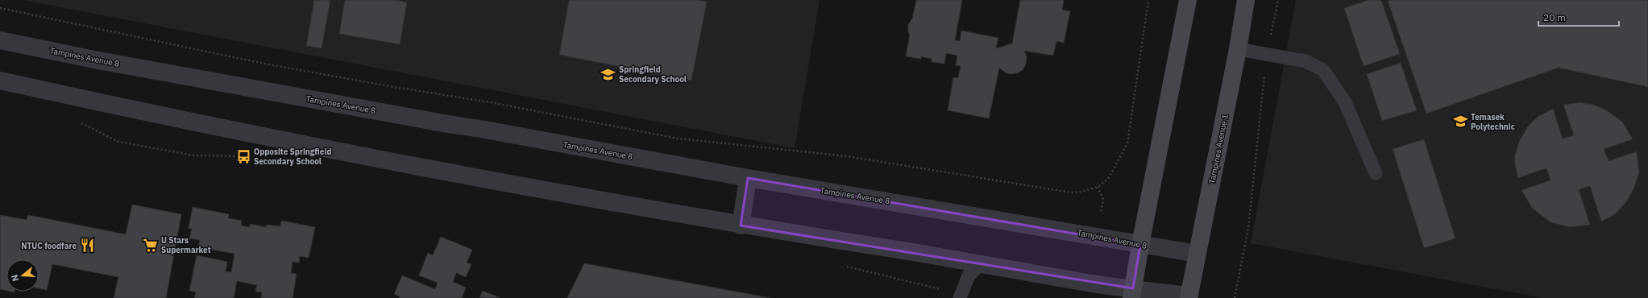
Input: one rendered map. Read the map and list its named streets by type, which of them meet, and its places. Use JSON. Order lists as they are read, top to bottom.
{
  "streets": {
    "main road": ["Tampines Avenue 1"],
    "street": ["Tampines Avenue 8"]
  },
  "crossings": [
    ["Tampines Avenue 8", "Tampines Avenue 1"]
  ],
  "places": {
    "school or university": ["Springfield Secondary School", "Temasek Polytechnic"],
    "bus stop": ["Opposite Springfield Secondary School"],
    "supermarket": ["U Stars Supermarket"],
    "restaurant": ["NTUC foodfare"]
  },
  "scale_bar": "20 m",
  "north": "left"
}
